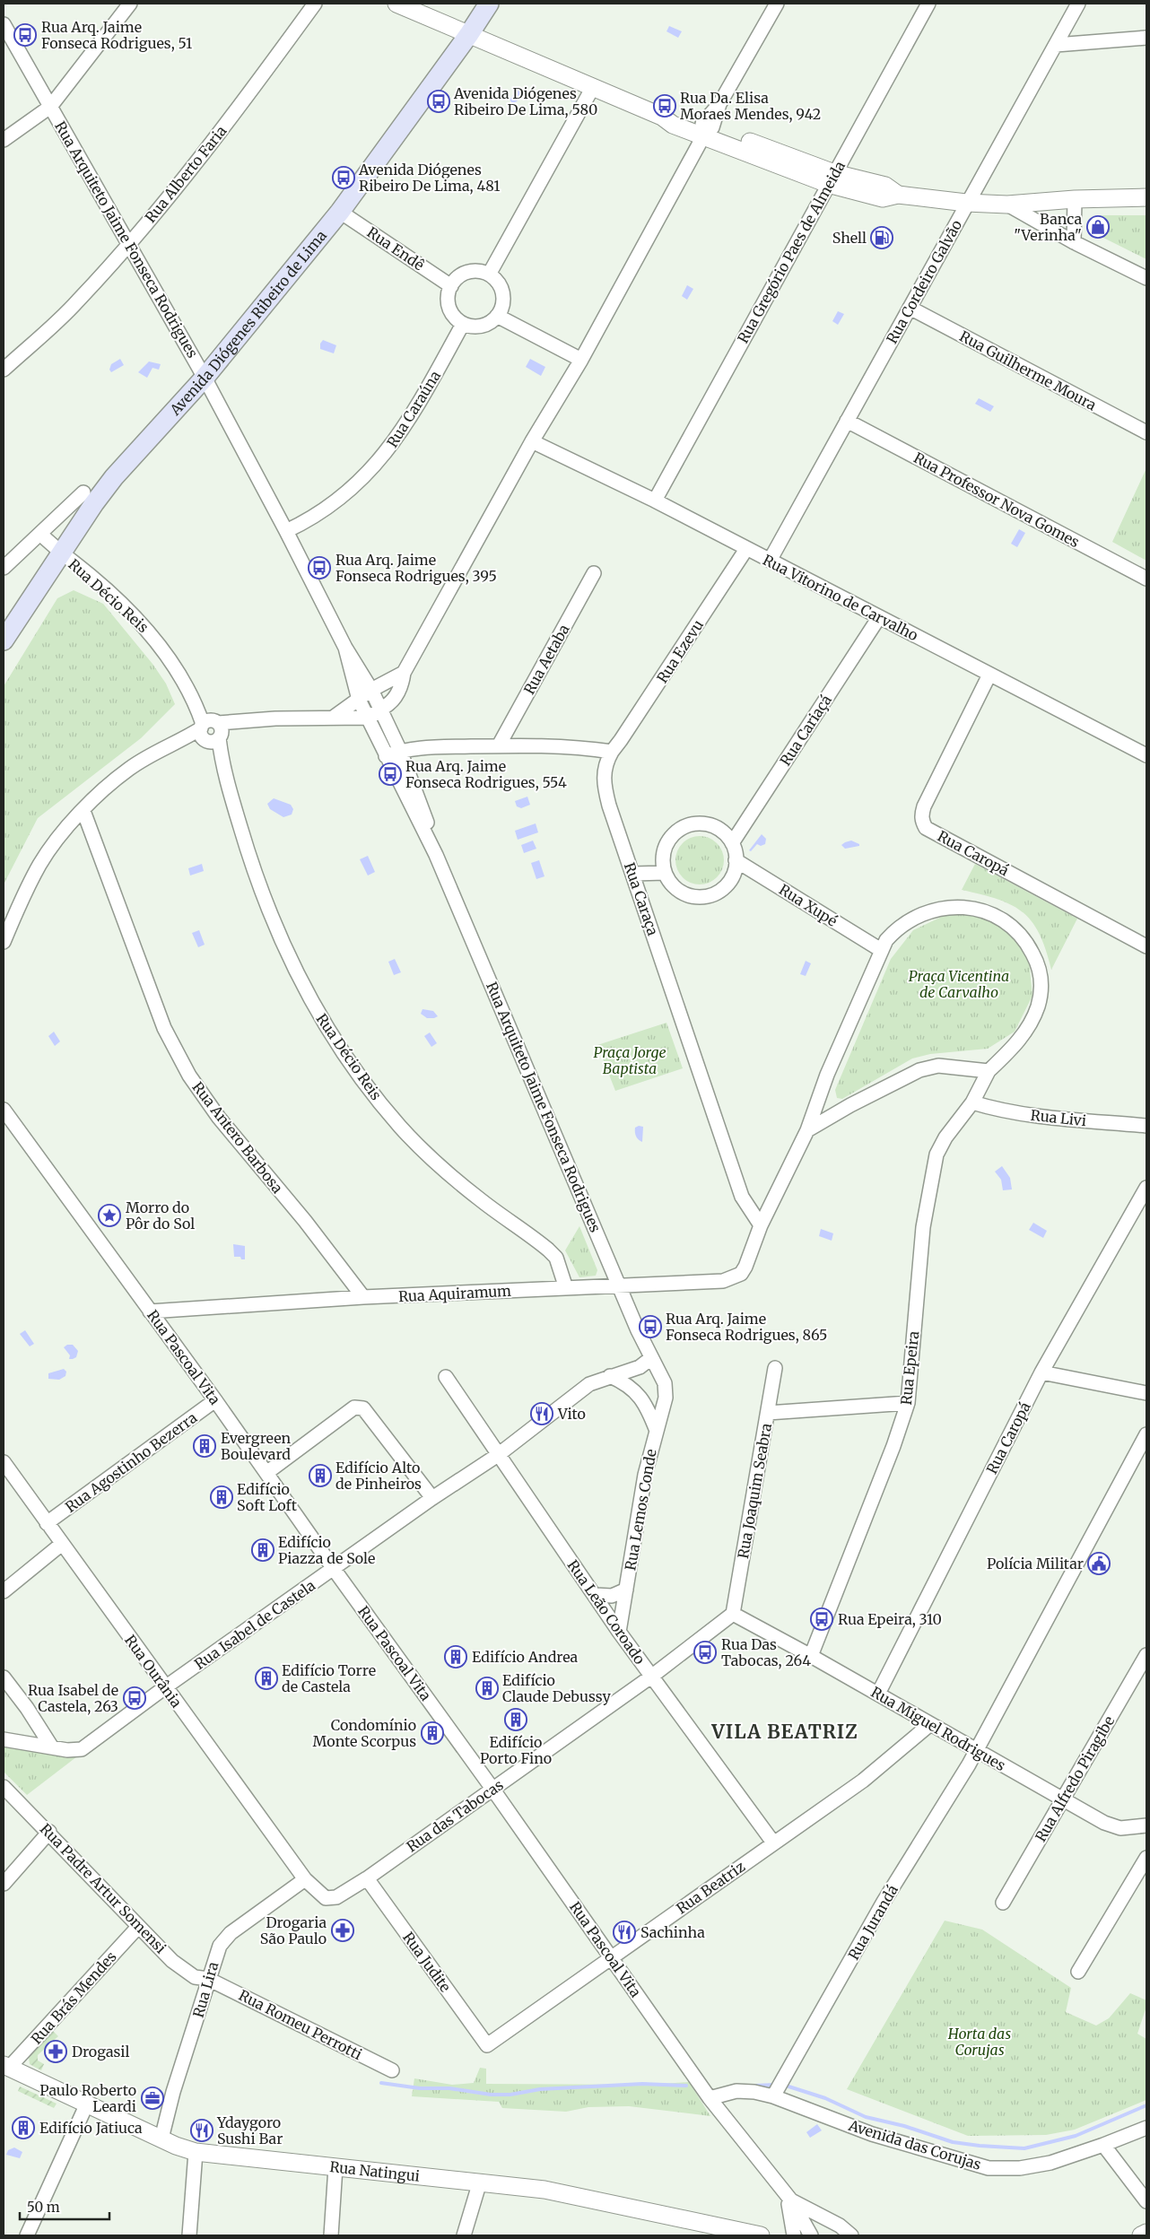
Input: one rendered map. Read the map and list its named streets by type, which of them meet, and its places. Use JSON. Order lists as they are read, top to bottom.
{
  "streets": {
    "main road": ["Avenida Diógenes Ribeiro de Lima"],
    "street": [
      "Rua Alberto Faria",
      "Rua Arquiteto Jaime Fonseca Rodrigues",
      "Rua Endê",
      "Rua Gregório Paes de Almeida",
      "Rua Cordeiro Galvão",
      "Rua Guilherme Moura",
      "Rua Caraúna",
      "Rua Professor Nova Gomes",
      "Rua Décio Reis",
      "Rua Vitorino de Carvalho",
      "Rua Ezevu",
      "Rua Aetaba",
      "Rua Cariaçá",
      "Rua Caropá",
      "Rua Caraça",
      "Rua Xupé",
      "Rua Livi",
      "Rua Antero Barbosa",
      "Rua Aquiramum",
      "Rua Pascoal Vita",
      "Rua Epeira",
      "Rua Agostinho Bezerra",
      "Rua Joaquim Seabra",
      "Rua Lemos Conde",
      "Rua Leão Coroado",
      "Rua Isabel de Castela",
      "Rua Ourânia",
      "Rua Miguel Rodrigues",
      "Rua Alfredo Piragibe",
      "Rua das Tabocas",
      "Rua Beatriz",
      "Rua Padre Artur Somensi",
      "Rua Jurandá",
      "Rua Judite",
      "Rua Lira",
      "Rua Brás Mendes",
      "Rua Romeu Perrotti",
      "Avenida das Corujas",
      "Rua Natingui"
    ]
  },
  "crossings": [
    ["Rua Alberto Faria", "Rua Arquiteto Jaime Fonseca Rodrigues"],
    ["Rua Arquiteto Jaime Fonseca Rodrigues", "Avenida Diógenes Ribeiro de Lima"],
    ["Rua Arquiteto Jaime Fonseca Rodrigues", "Rua Caraúna"],
    ["Rua Arquiteto Jaime Fonseca Rodrigues", "Rua Aquiramum"],
    ["Rua Arquiteto Jaime Fonseca Rodrigues", "Rua Lemos Conde"],
    ["Rua Arquiteto Jaime Fonseca Rodrigues", "Rua Isabel de Castela"],
    ["Rua Endê", "Avenida Diógenes Ribeiro de Lima"],
    ["Rua Endê", "Rua Caraúna"],
    ["Rua Gregório Paes de Almeida", "Rua Vitorino de Carvalho"],
    ["Rua Cordeiro Galvão", "Rua Guilherme Moura"],
    ["Rua Cordeiro Galvão", "Rua Professor Nova Gomes"],
    ["Rua Cordeiro Galvão", "Rua Vitorino de Carvalho"],
    ["Avenida Diógenes Ribeiro de Lima", "Rua Décio Reis"],
    ["Rua Décio Reis", "Rua Aquiramum"],
    ["Rua Vitorino de Carvalho", "Rua Ezevu"],
    ["Rua Vitorino de Carvalho", "Rua Cariaçá"],
    ["Rua Vitorino de Carvalho", "Rua Caropá"],
    ["Rua Ezevu", "Rua Caraça"],
    ["Rua Cariaçá", "Rua Xupé"],
    ["Rua Caropá", "Rua Miguel Rodrigues"],
    ["Rua Caraça", "Rua Aquiramum"],
    ["Rua Livi", "Rua Epeira"],
    ["Rua Antero Barbosa", "Rua Aquiramum"],
    ["Rua Aquiramum", "Rua Pascoal Vita"],
    ["Rua Pascoal Vita", "Rua Agostinho Bezerra"],
    ["Rua Pascoal Vita", "Rua Isabel de Castela"],
    ["Rua Pascoal Vita", "Rua das Tabocas"],
    ["Rua Pascoal Vita", "Rua Beatriz"],
    ["Rua Pascoal Vita", "Avenida das Corujas"],
    ["Rua Epeira", "Rua Miguel Rodrigues"],
    ["Rua Agostinho Bezerra", "Rua Ourânia"],
    ["Rua Joaquim Seabra", "Rua Miguel Rodrigues"],
    ["Rua Joaquim Seabra", "Rua das Tabocas"],
    ["Rua Lemos Conde", "Rua Leão Coroado"],
    ["Rua Lemos Conde", "Rua Isabel de Castela"],
    ["Rua Leão Coroado", "Rua Isabel de Castela"],
    ["Rua Leão Coroado", "Rua das Tabocas"],
    ["Rua Leão Coroado", "Rua Beatriz"],
    ["Rua Isabel de Castela", "Rua Ourânia"],
    ["Rua Ourânia", "Rua das Tabocas"],
    ["Rua Ourânia", "Rua Lira"],
    ["Rua Miguel Rodrigues", "Rua Alfredo Piragibe"],
    ["Rua Miguel Rodrigues", "Rua das Tabocas"],
    ["Rua Miguel Rodrigues", "Rua Beatriz"],
    ["Rua Miguel Rodrigues", "Rua Jurandá"],
    ["Rua das Tabocas", "Rua Judite"],
    ["Rua das Tabocas", "Rua Lira"],
    ["Rua Beatriz", "Rua Judite"],
    ["Rua Padre Artur Somensi", "Rua Lira"],
    ["Rua Padre Artur Somensi", "Rua Brás Mendes"],
    ["Rua Padre Artur Somensi", "Rua Romeu Perrotti"],
    ["Rua Jurandá", "Avenida das Corujas"],
    ["Rua Lira", "Rua Romeu Perrotti"],
    ["Rua Lira", "Rua Natingui"],
    ["Rua Brás Mendes", "Rua Natingui"]
  ],
  "districts": ["VILA BEATRIZ"],
  "parks": ["Praça Vicentina de Carvalho", "Praça Jorge Baptista", "Horta das Corujas"],
  "places": {
    "bus stop": [
      "Rua Arq. Jaime Fonseca Rodrigues, 51",
      "Avenida Diógenes Ribeiro De Lima, 580",
      "Rua Da. Elisa Moraes Mendes, 942",
      "Avenida Diógenes Ribeiro De Lima, 481",
      "Rua Arq. Jaime Fonseca Rodrigues, 395",
      "Rua Arq. Jaime Fonseca Rodrigues, 554",
      "Rua Arq. Jaime Fonseca Rodrigues, 865",
      "Rua Epeira, 310",
      "Rua Das Tabocas, 264",
      "Rua Isabel de Castela, 263"
    ],
    "shop": ["Banca \"Verinha\""],
    "fuel station": ["Shell"],
    "place": ["Morro do Pôr do Sol"],
    "restaurant": ["Vito", "Sachinha", "Ydaygoro Sushi Bar"],
    "building": [
      "Evergreen Boulevard",
      "Edifício Alto de Pinheiros",
      "Edifício Soft Loft",
      "Edifício Piazza de Sole",
      "Edifício Andrea",
      "Edifício Torre de Castela",
      "Edifício Claude Debussy",
      "Edifício Porto Fino",
      "Condomínio Monte Scorpus",
      "Edifício Jatiuca"
    ],
    "public building": ["Polícia Militar"],
    "pharmacy": ["Drogaria São Paulo", "Drogasil"],
    "office": ["Paulo Roberto Leardi"]
  },
  "scale_bar": "50 m"
}
